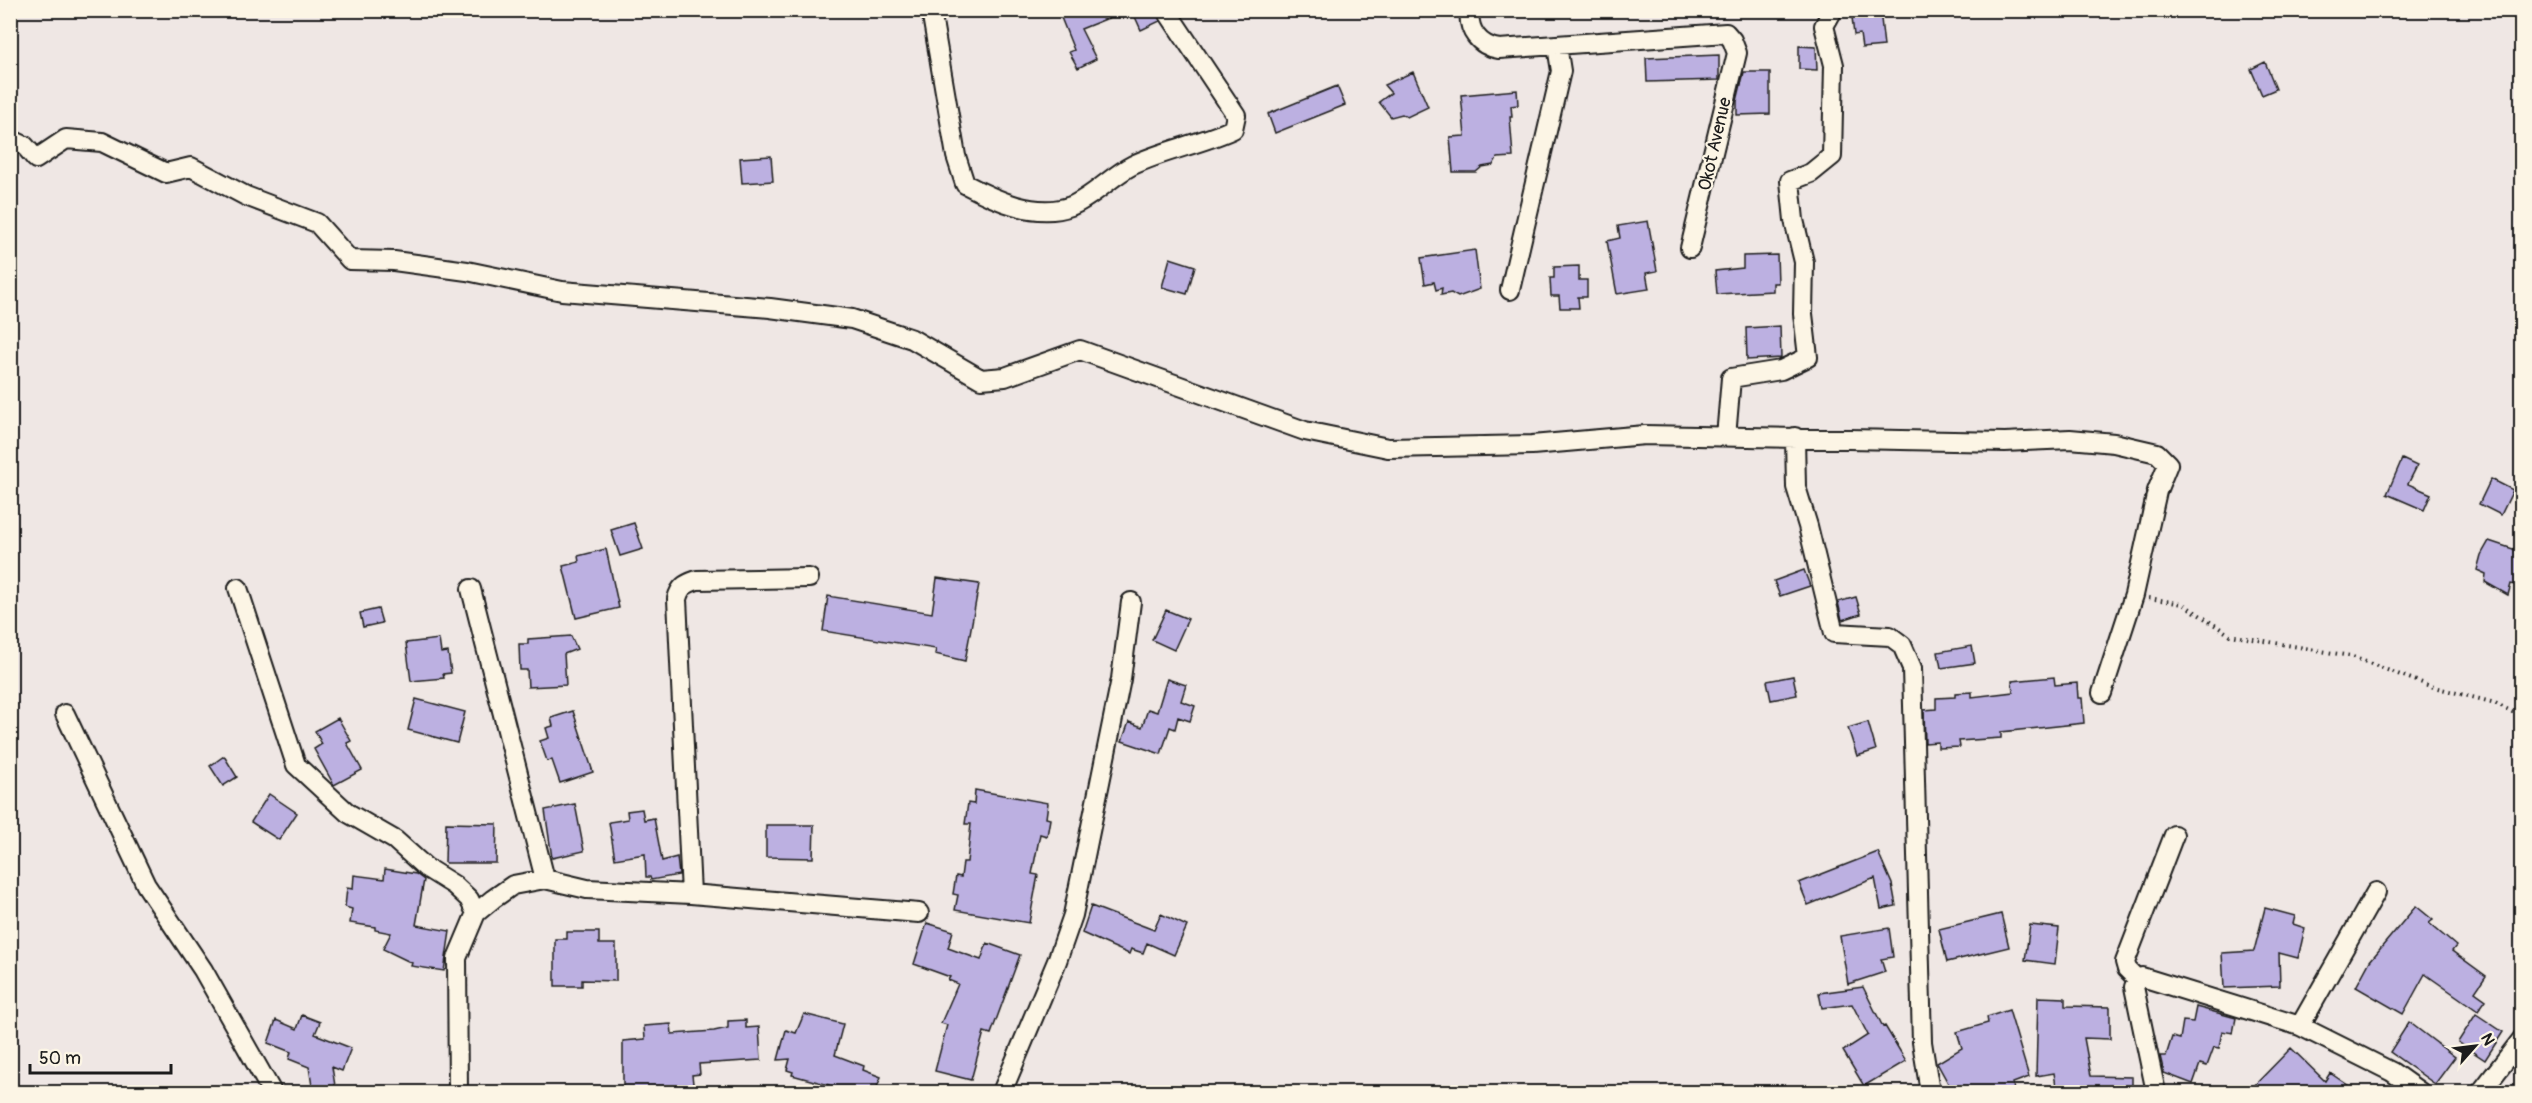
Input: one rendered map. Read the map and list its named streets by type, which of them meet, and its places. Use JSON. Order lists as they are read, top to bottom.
{
  "streets": {
    "street": ["Okot Avenue"]
  },
  "scale_bar": "50 m",
  "north": "top right"
}
